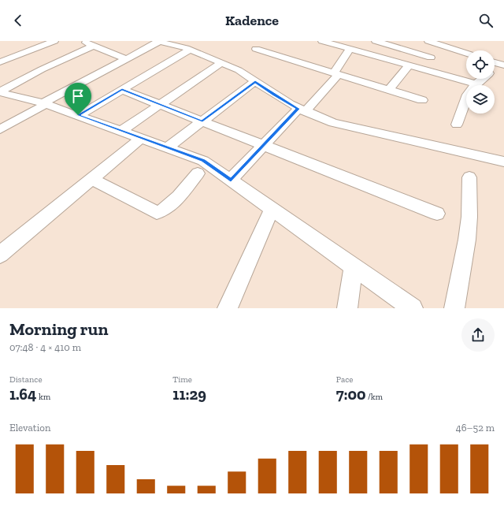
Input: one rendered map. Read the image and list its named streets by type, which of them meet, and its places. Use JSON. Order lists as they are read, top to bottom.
{
  "page": {
    "header": "Kadence",
    "heading": ["Morning run", "07:48 · 4 × 410 m"],
    "stats": [
      ["Distance", "1.64 km"],
      ["Time", "11:29"],
      ["Pace", "7:00 /km"]
    ],
    "chart": ["Elevation", "46–52 m"]
  }
}
